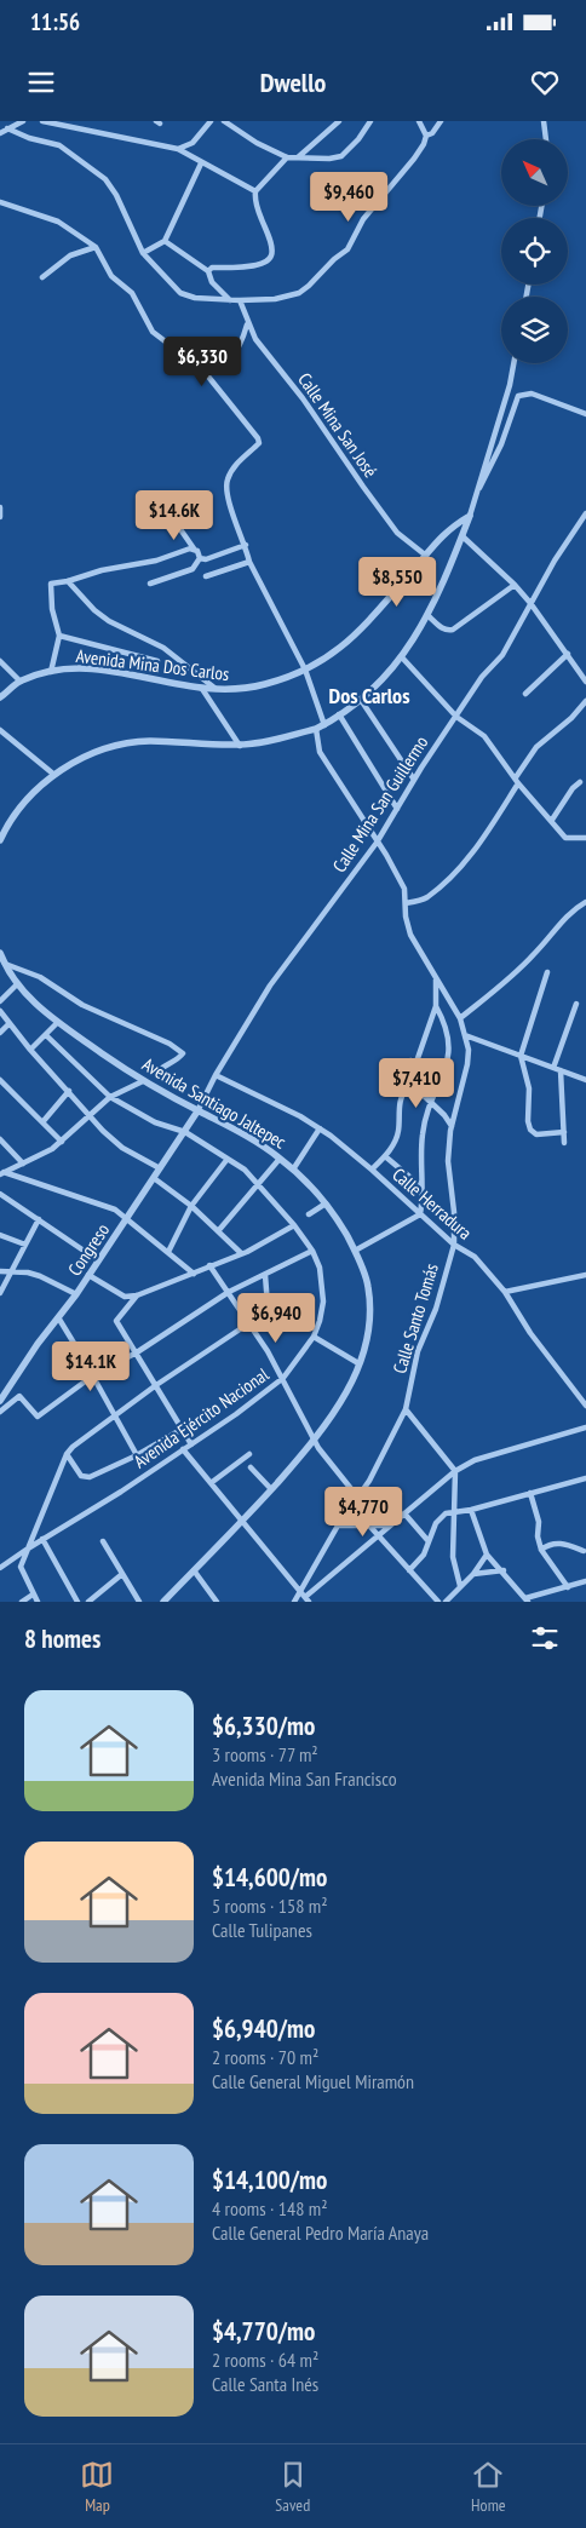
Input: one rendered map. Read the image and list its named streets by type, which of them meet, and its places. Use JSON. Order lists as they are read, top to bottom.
{
  "streets": {
    "street": [
      "Calle Mina San José",
      "Avenida Mina Dos Carlos",
      "Calle Mina San Guillermo",
      "Avenida Santiago Jaltepec",
      "Calle Herradura",
      "Congreso",
      "Calle Santo Tomás",
      "Avenida Ejército Nacional"
    ]
  },
  "crossings": [
    ["Calle Mina San José", "Avenida Mina Dos Carlos"],
    ["Calle Mina San Guillermo", "Avenida Santiago Jaltepec"],
    ["Calle Mina San Guillermo", "Calle Herradura"],
    ["Calle Mina San Guillermo", "Congreso"],
    ["Calle Mina San Guillermo", "Calle Santo Tomás"],
    ["Avenida Santiago Jaltepec", "Congreso"],
    ["Calle Herradura", "Calle Santo Tomás"],
    ["Congreso", "Avenida Ejército Nacional"]
  ],
  "districts": ["Dos Carlos"],
  "north": "top left",
  "page": {
    "status": "11:56",
    "header": "Dwello",
    "price": [
      "$9,460",
      "$6,330",
      "$14.6K",
      "$8,550",
      "$7,410",
      "$6,940",
      "$14.1K",
      "$4,770"
    ],
    "heading": "8 homes",
    "list": [
      {
        "name": "$6,330/mo",
        "note": "3 rooms · 77 m² · Avenida Mina San Francisco"
      },
      {
        "name": "$14,600/mo",
        "note": "5 rooms · 158 m² · Calle Tulipanes"
      },
      {
        "name": "$6,940/mo",
        "note": "2 rooms · 70 m² · Calle General Miguel Miramón"
      },
      {
        "name": "$14,100/mo",
        "note": "4 rooms · 148 m² · Calle General Pedro María Anaya"
      },
      {
        "name": "$4,770/mo",
        "note": "2 rooms · 64 m² · Calle Santa Inés"
      }
    ],
    "tabs": ["Map", "Saved", "Home"]
  }
}
